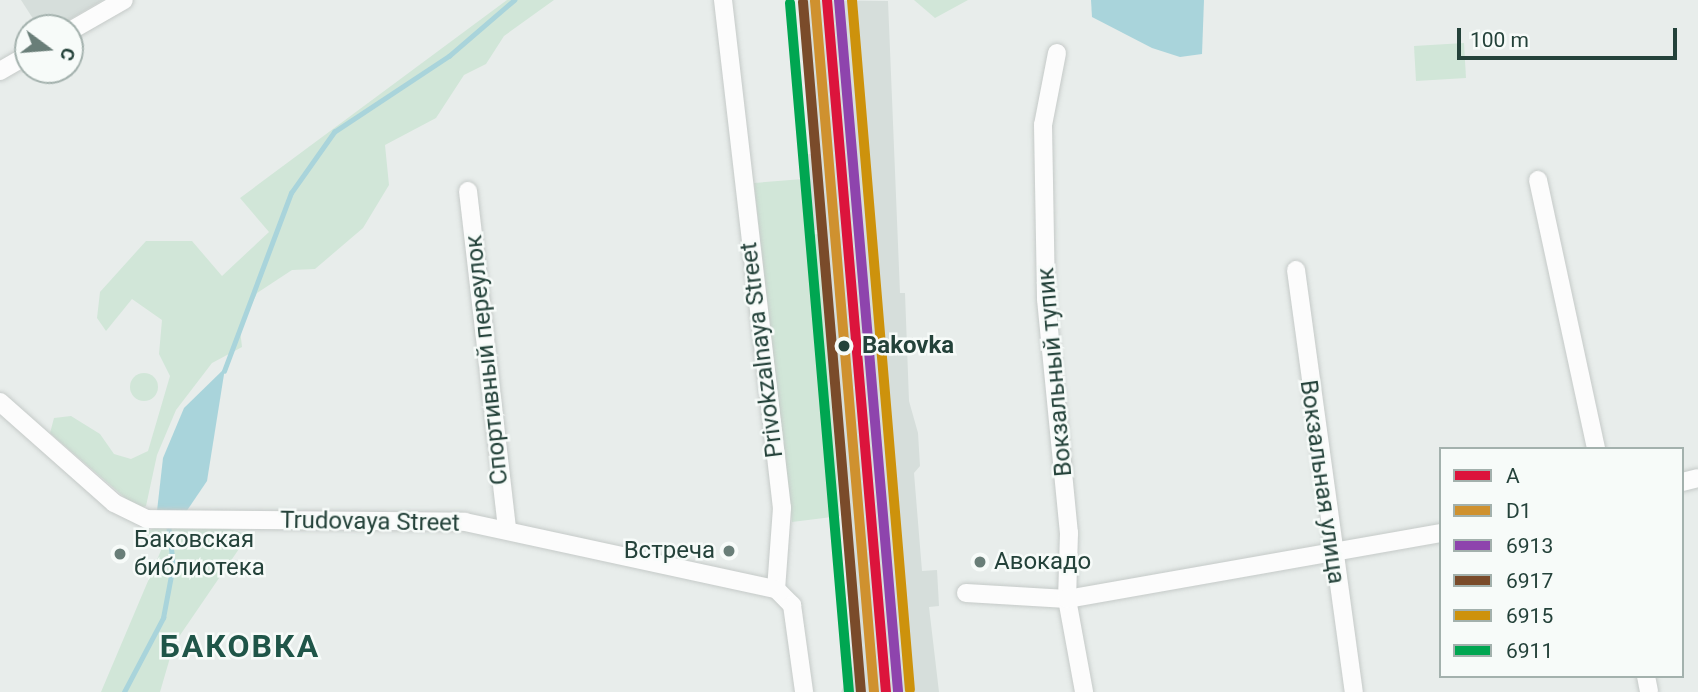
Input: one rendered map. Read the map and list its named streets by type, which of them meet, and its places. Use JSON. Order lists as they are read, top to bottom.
{
  "streets": {
    "street": [
      "Privokzalnaya Street",
      "Спортивный переулок",
      "Вокзальный тупик",
      "Вокзальная улица",
      "Trudovaya Street"
    ]
  },
  "crossings": [
    ["Privokzalnaya Street", "Trudovaya Street"],
    ["Спортивный переулок", "Trudovaya Street"]
  ],
  "districts": ["БАКОВКА"],
  "places": [
    "Bakovka",
    "Встреча",
    "Баковская библиотека",
    "Авокадо"
  ],
  "lines": [
    "transit line A",
    "transit line 6913",
    "transit line 6915",
    "transit line D1",
    "transit line 6917",
    "transit line 6911"
  ],
  "legend": [
    "A",
    "D1",
    "6913",
    "6917",
    "6915",
    "6911"
  ],
  "scale_bar": "100 m",
  "north": "right"
}
